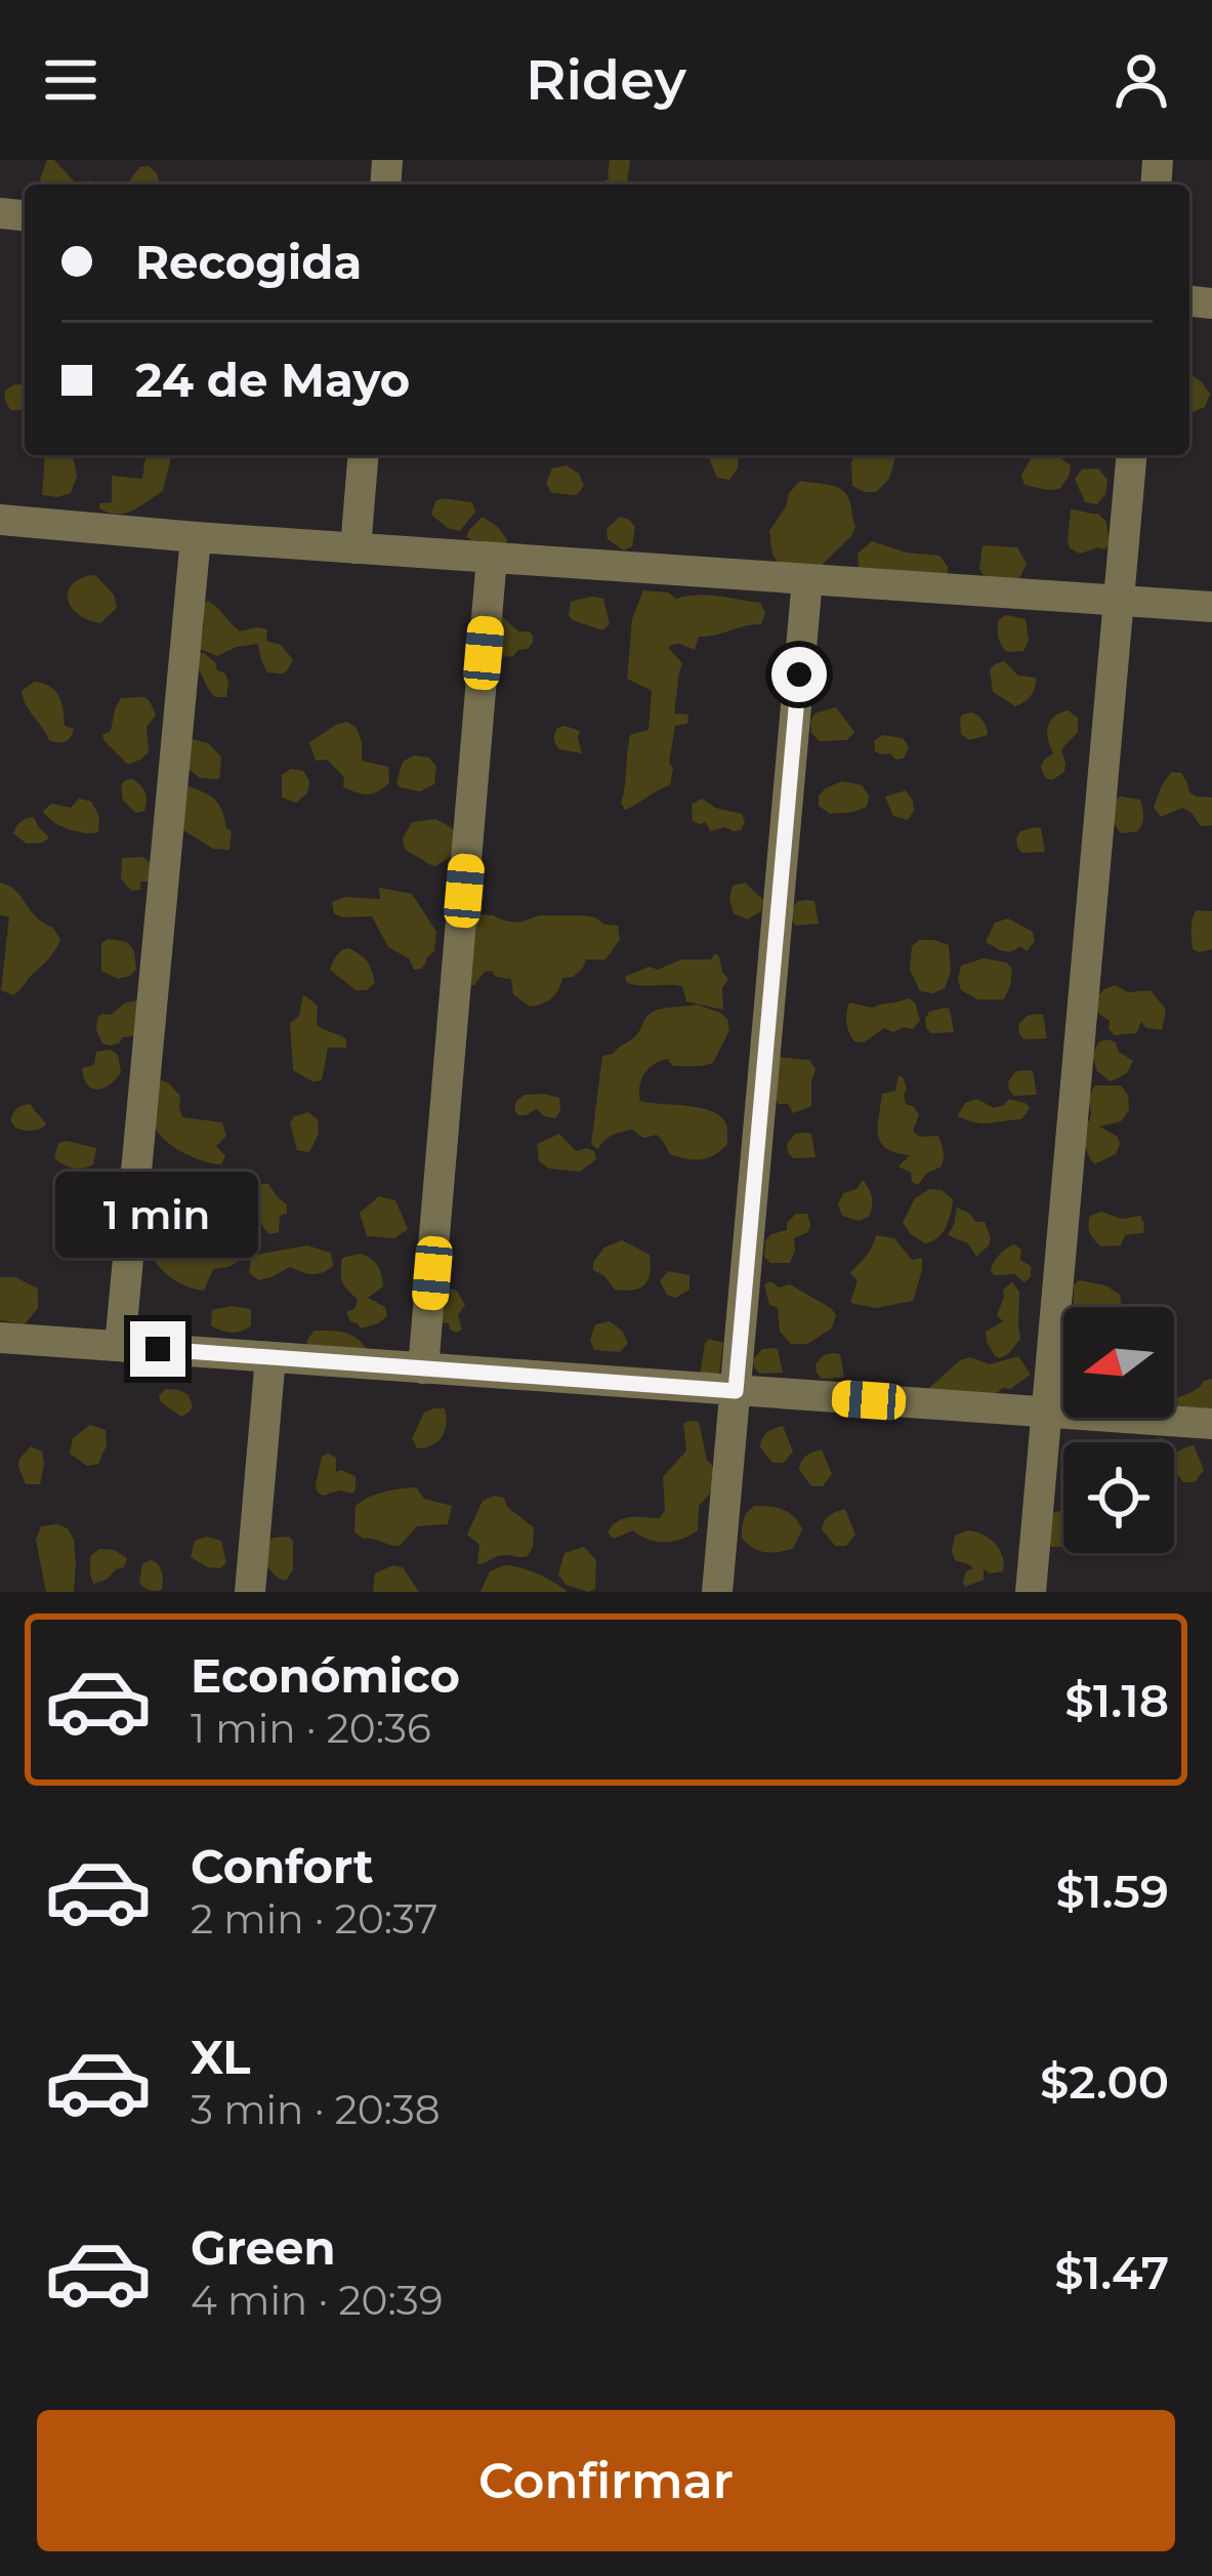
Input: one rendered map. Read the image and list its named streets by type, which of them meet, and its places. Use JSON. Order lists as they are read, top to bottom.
{
  "north": "left",
  "page": {
    "header": "Ridey",
    "banner": ["Recogida", "24 de Mayo"],
    "bubble": "1 min",
    "list": [
      {
        "name": "Económico",
        "note": "1 min · 20:36",
        "value": "$1.18"
      },
      {
        "name": "Confort",
        "note": "2 min · 20:37",
        "value": "$1.59"
      },
      {
        "name": "XL",
        "note": "3 min · 20:38",
        "value": "$2.00"
      },
      {
        "name": "Green",
        "note": "4 min · 20:39",
        "value": "$1.47"
      }
    ],
    "buttons": "Confirmar"
  }
}
